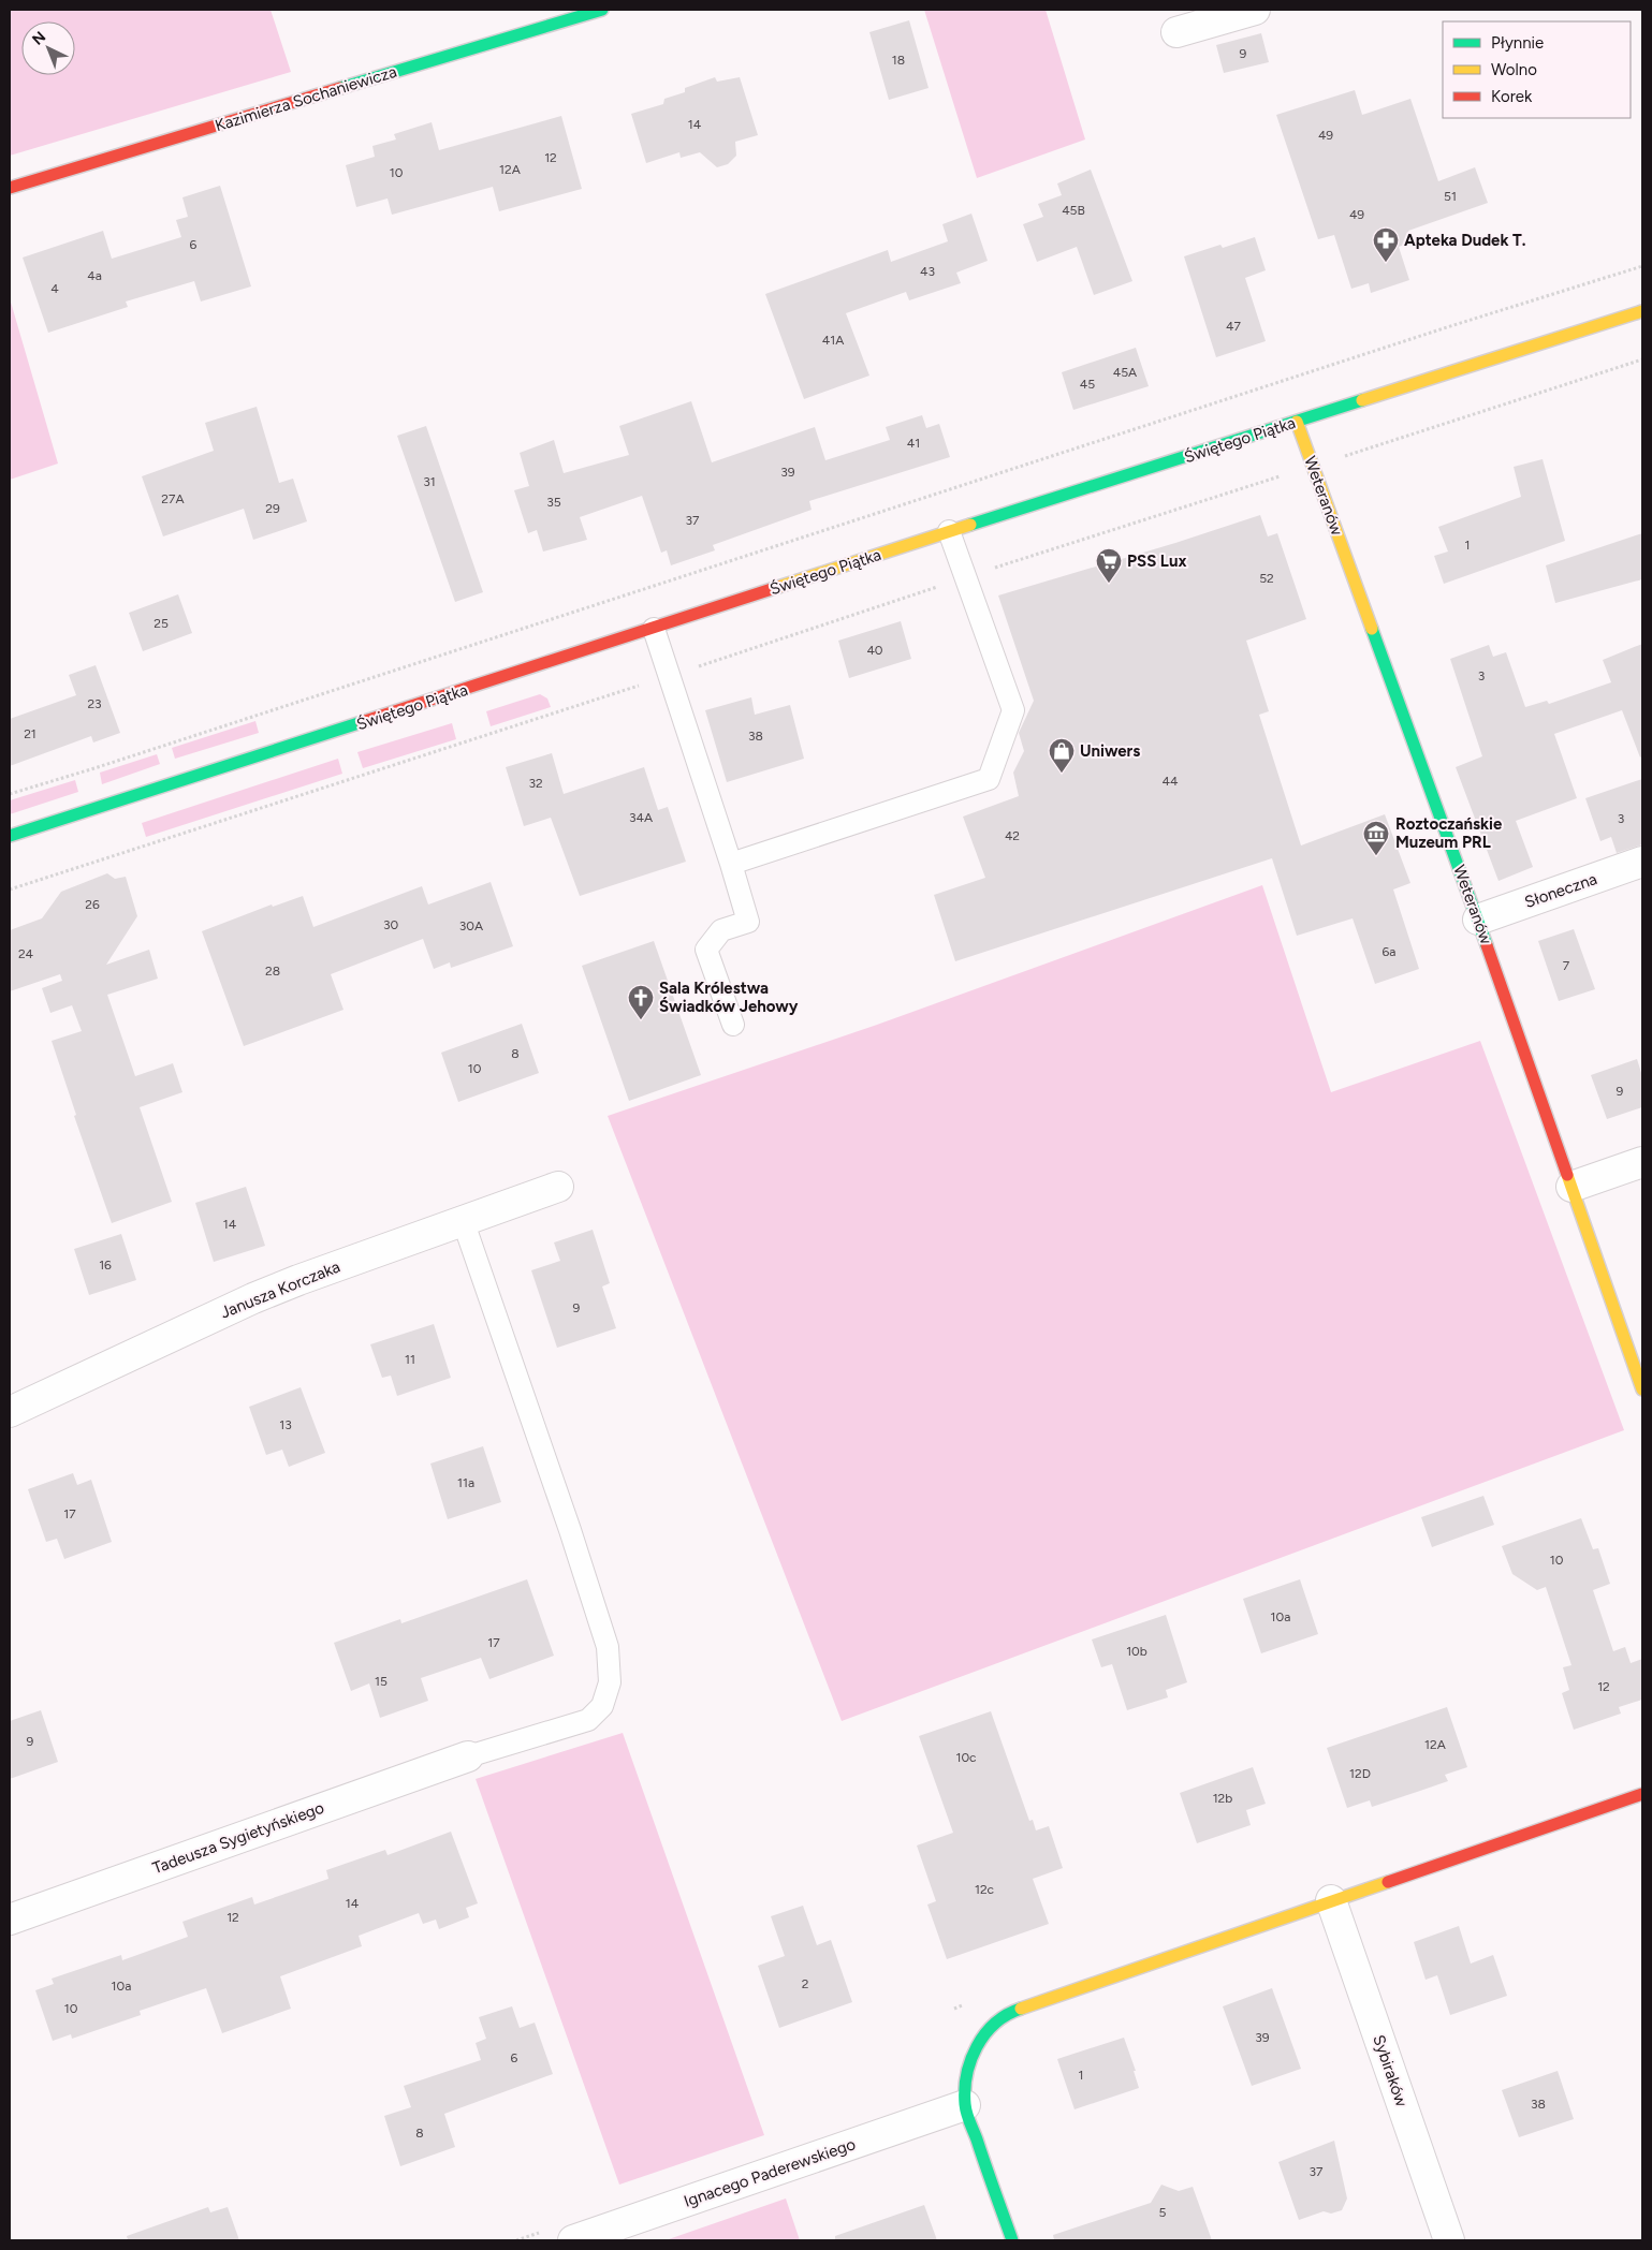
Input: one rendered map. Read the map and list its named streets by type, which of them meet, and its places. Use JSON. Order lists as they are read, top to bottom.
{
  "streets": {
    "street": [
      "Kazimierza Sochaniewicza",
      "Świętego Piątka",
      "Weteranów",
      "Słoneczna",
      "Janusza Korczaka",
      "Tadeusza Sygietyńskiego",
      "Sybiraków",
      "Ignacego Paderewskiego"
    ]
  },
  "crossings": [
    ["Świętego Piątka", "Weteranów"],
    ["Weteranów", "Słoneczna"]
  ],
  "places": {
    "pharmacy": ["Apteka Dudek T."],
    "supermarket": ["PSS Lux"],
    "shop": ["Uniwers"],
    "museum": ["Roztoczańskie Muzeum PRL"],
    "church": ["Sala Królestwa Świadków Jehowy"]
  },
  "house_numbers": [
    "9",
    "18",
    "14",
    "49",
    "12",
    "12A",
    "10",
    "51",
    "45B",
    "49",
    "6",
    "43",
    "4a",
    "4",
    "47",
    "41A",
    "45A",
    "45",
    "41",
    "39",
    "31",
    "27A",
    "35",
    "29",
    "37",
    "1",
    "52",
    "25",
    "40",
    "3",
    "23",
    "21",
    "38",
    "44",
    "32",
    "34A",
    "3",
    "42",
    "26",
    "30",
    "30A",
    "6a",
    "24",
    "7",
    "28",
    "8",
    "10",
    "9",
    "14",
    "16",
    "9",
    "11",
    "13",
    "11a",
    "17",
    "10",
    "10a",
    "17",
    "10b",
    "15",
    "12",
    "9",
    "12A",
    "10c",
    "12D",
    "12b",
    "12c",
    "14",
    "12",
    "2",
    "10a",
    "10",
    "39",
    "6",
    "1",
    "38",
    "8",
    "37",
    "5"
  ],
  "legend": ["Płynnie", "Wolno", "Korek"],
  "north": "top left"
}
